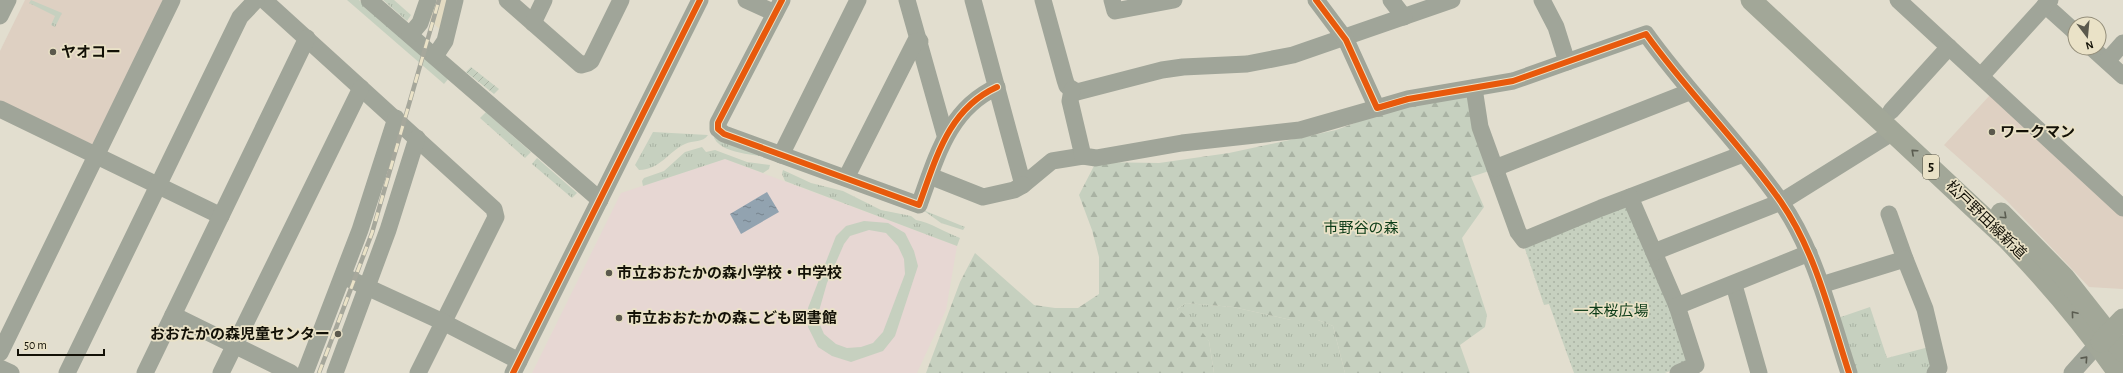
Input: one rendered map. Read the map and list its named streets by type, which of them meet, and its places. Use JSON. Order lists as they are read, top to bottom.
{
  "streets": {
    "main road": ["5", "松戸野田線新道"]
  },
  "parks": ["市野谷の森", "一本桜広場"],
  "places": [
    "ヤオコー",
    "ワークマン",
    "市立おおたかの森小学校・中学校",
    "市立おおたかの森こども図書館",
    "おおたかの森児童センター"
  ],
  "scale_bar": "50 m",
  "north": "bottom"
}
